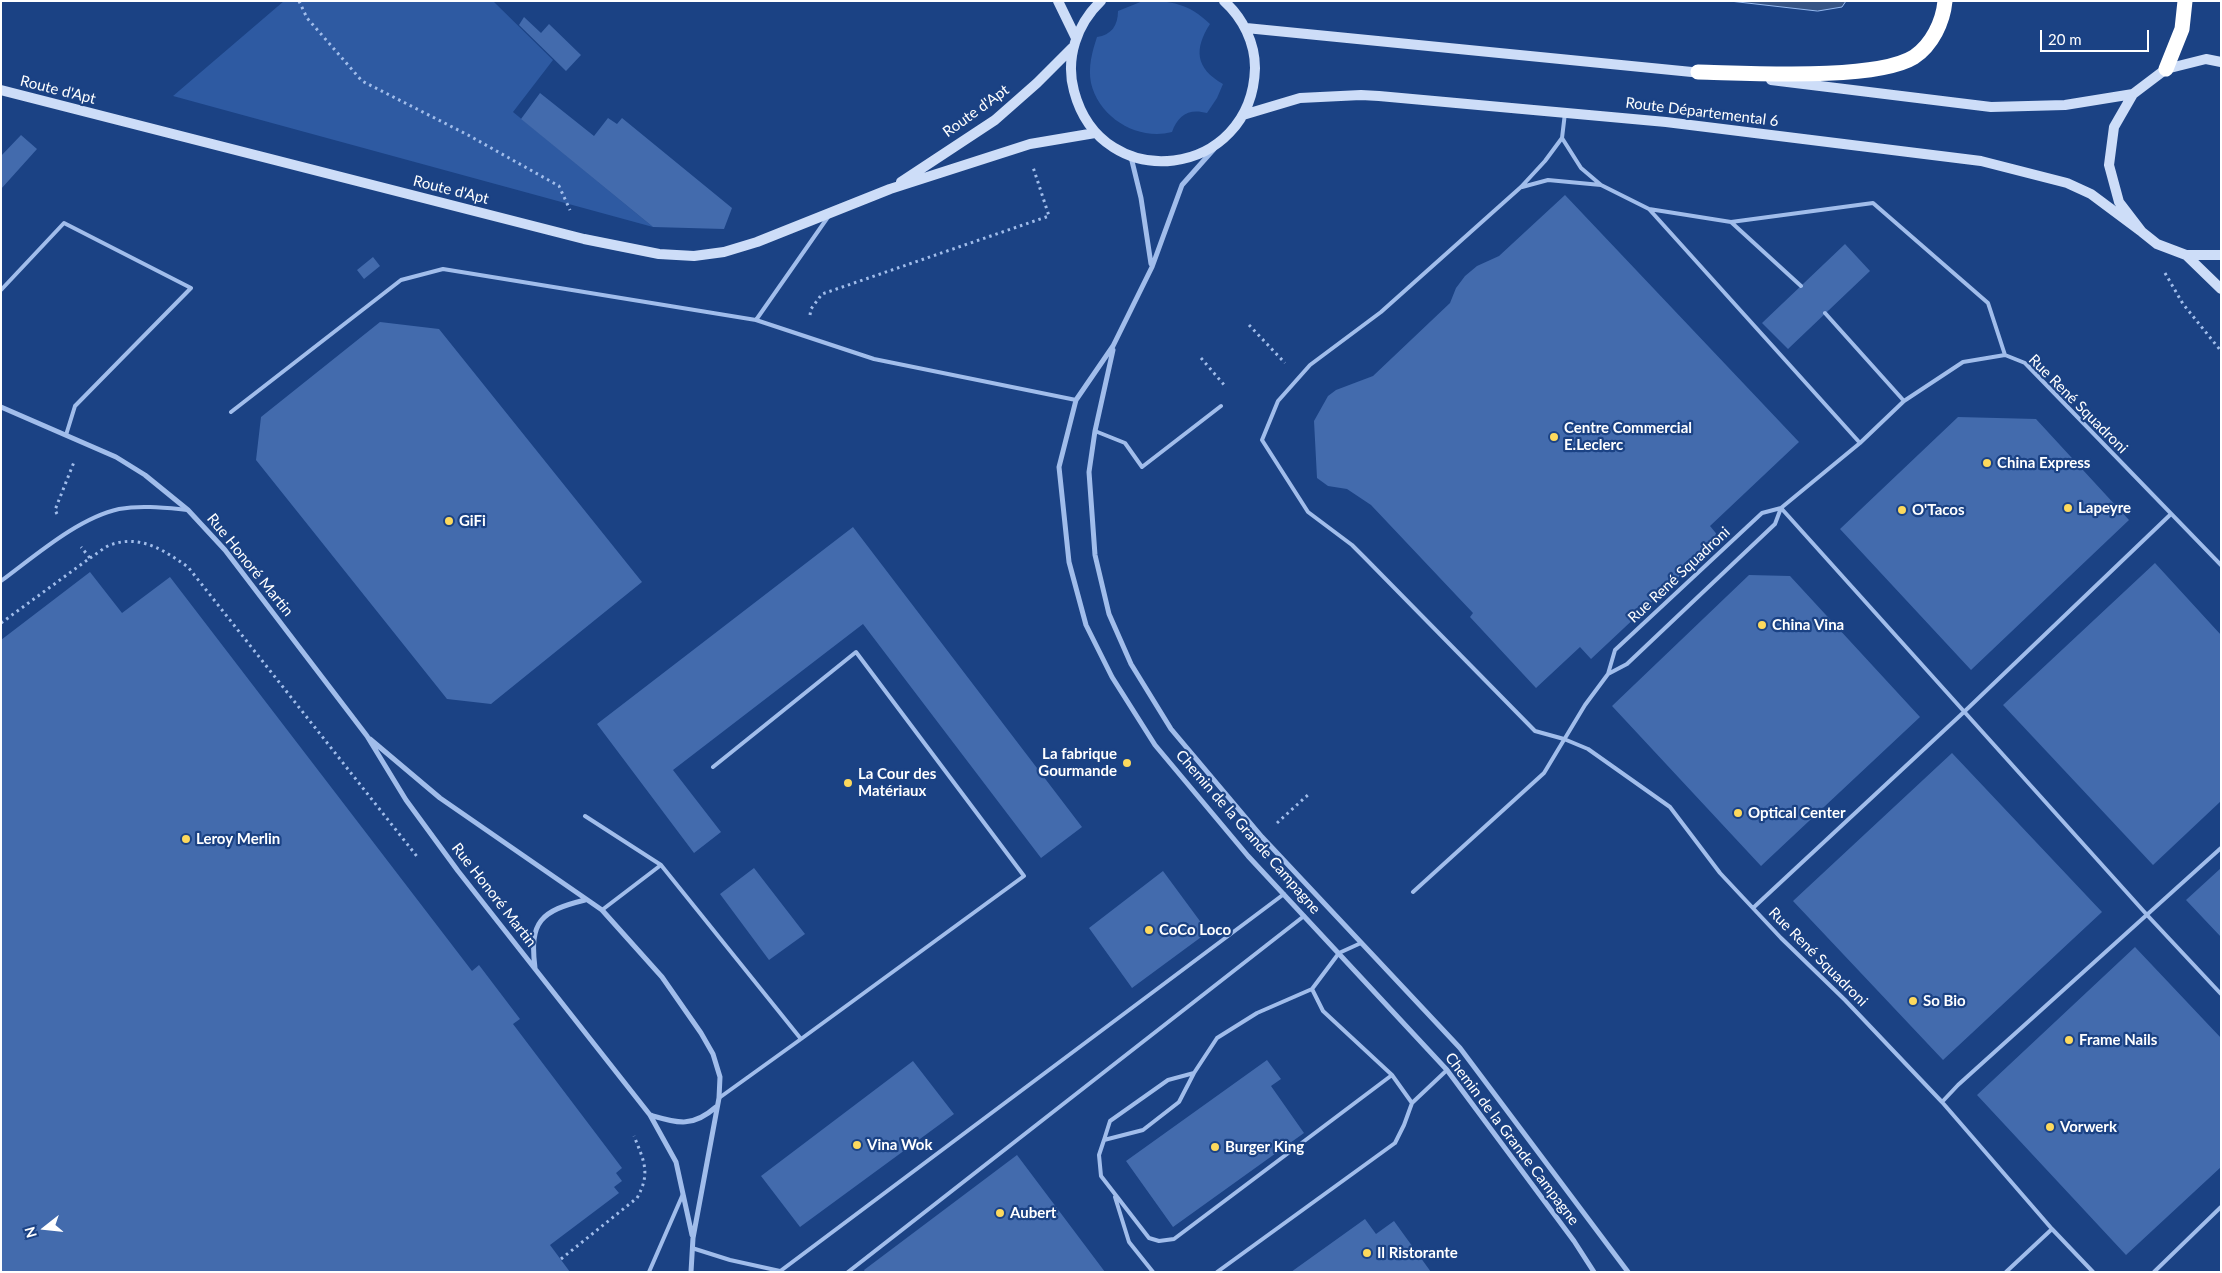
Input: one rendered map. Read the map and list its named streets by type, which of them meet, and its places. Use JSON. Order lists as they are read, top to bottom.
{
  "streets": {
    "main road": ["Route d'Apt", "Route Départemental 6"],
    "street": ["Rue Honoré Martin", "Chemin de la Grande Campagne"],
    "lane": ["Rue René Squadroni"]
  },
  "places": [
    "Centre Commercial E.Leclerc",
    "China Express",
    "Lapeyre",
    "O'Tacos",
    "GiFi",
    "China Vina",
    "La fabrique Gourmande",
    "La Cour des Matériaux",
    "Optical Center",
    "Leroy Merlin",
    "CoCo Loco",
    "So Bio",
    "Frame Nails",
    "Vorwerk",
    "Vina Wok",
    "Burger King",
    "Aubert",
    "Il Ristorante"
  ],
  "scale_bar": "20 m",
  "north": "left"
}
